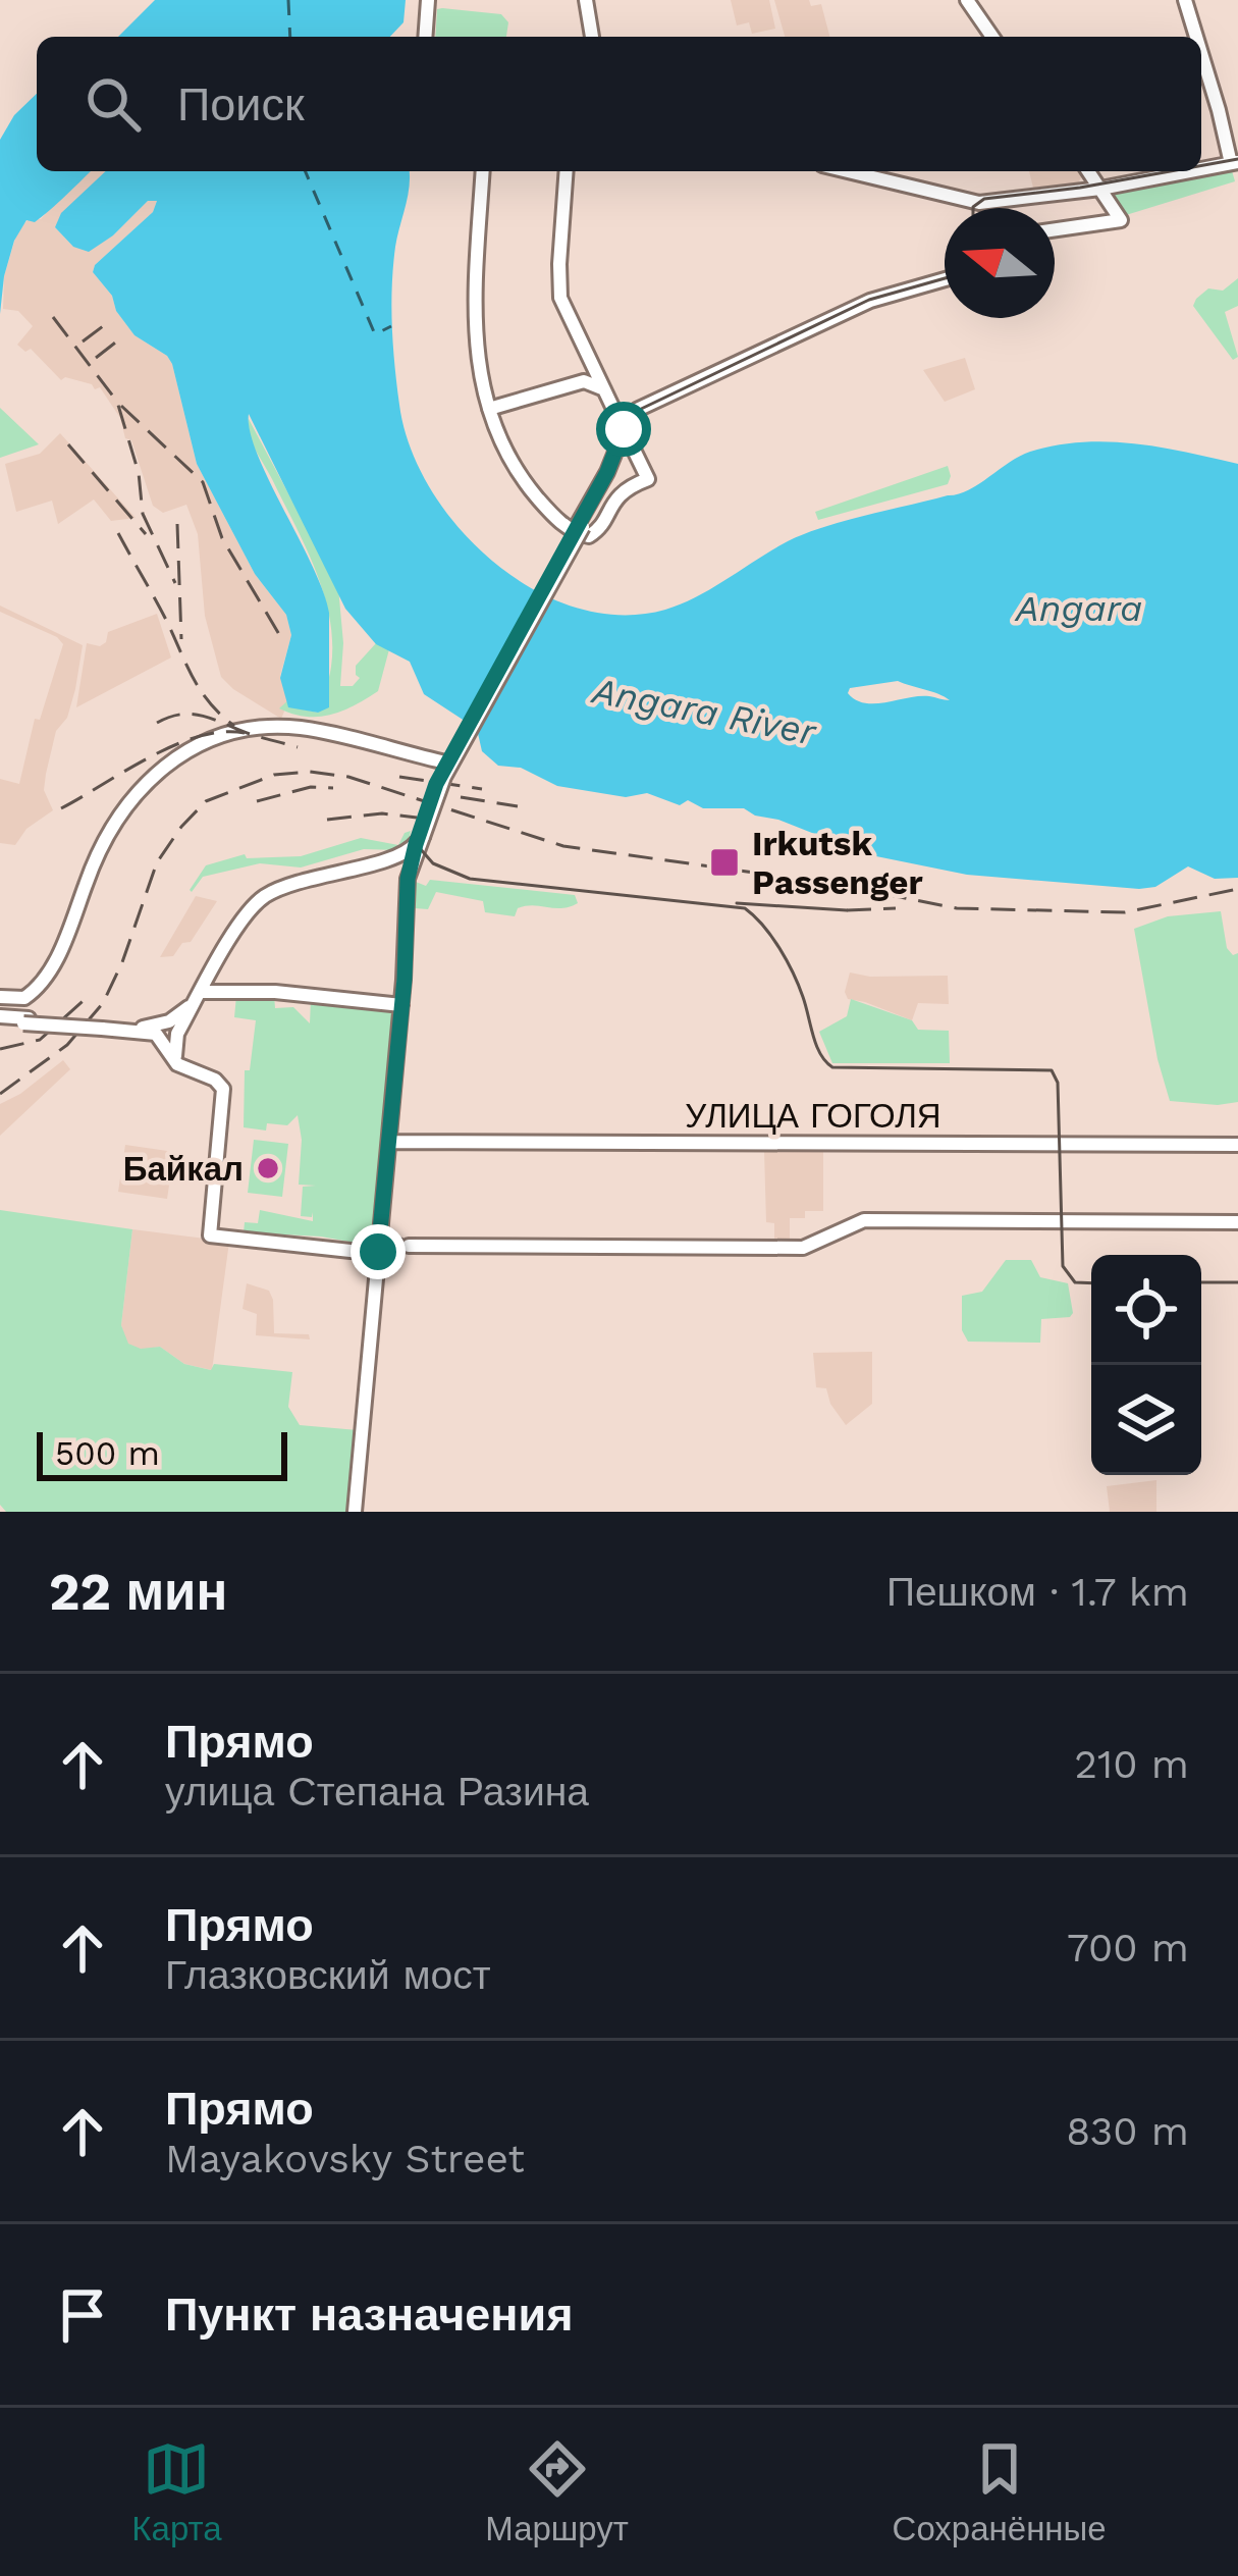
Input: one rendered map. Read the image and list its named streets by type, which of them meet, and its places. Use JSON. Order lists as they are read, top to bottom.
{
  "streets": {
    "main road": ["УЛИЦА ГОГОЛЯ"]
  },
  "water": ["Angara", "Angara River"],
  "places": {
    "transit": ["Irkutsk Passenger"],
    "other": ["Байкал"]
  },
  "scale_bar": "500 m",
  "north": "left",
  "page": {
    "search": "Поиск",
    "scale": "500 m",
    "heading": ["22 мин", "Пешком · 1.7 km"],
    "list": [
      ["Прямо", "улица Степана Разина", "210 m"],
      ["Прямо", "Глазковский мост", "700 m"],
      ["Прямо", "Mayakovsky Street", "830 m"],
      "Пункт назначения"
    ],
    "nav": ["Карта", "Маршрут", "Сохранённые"]
  }
}
